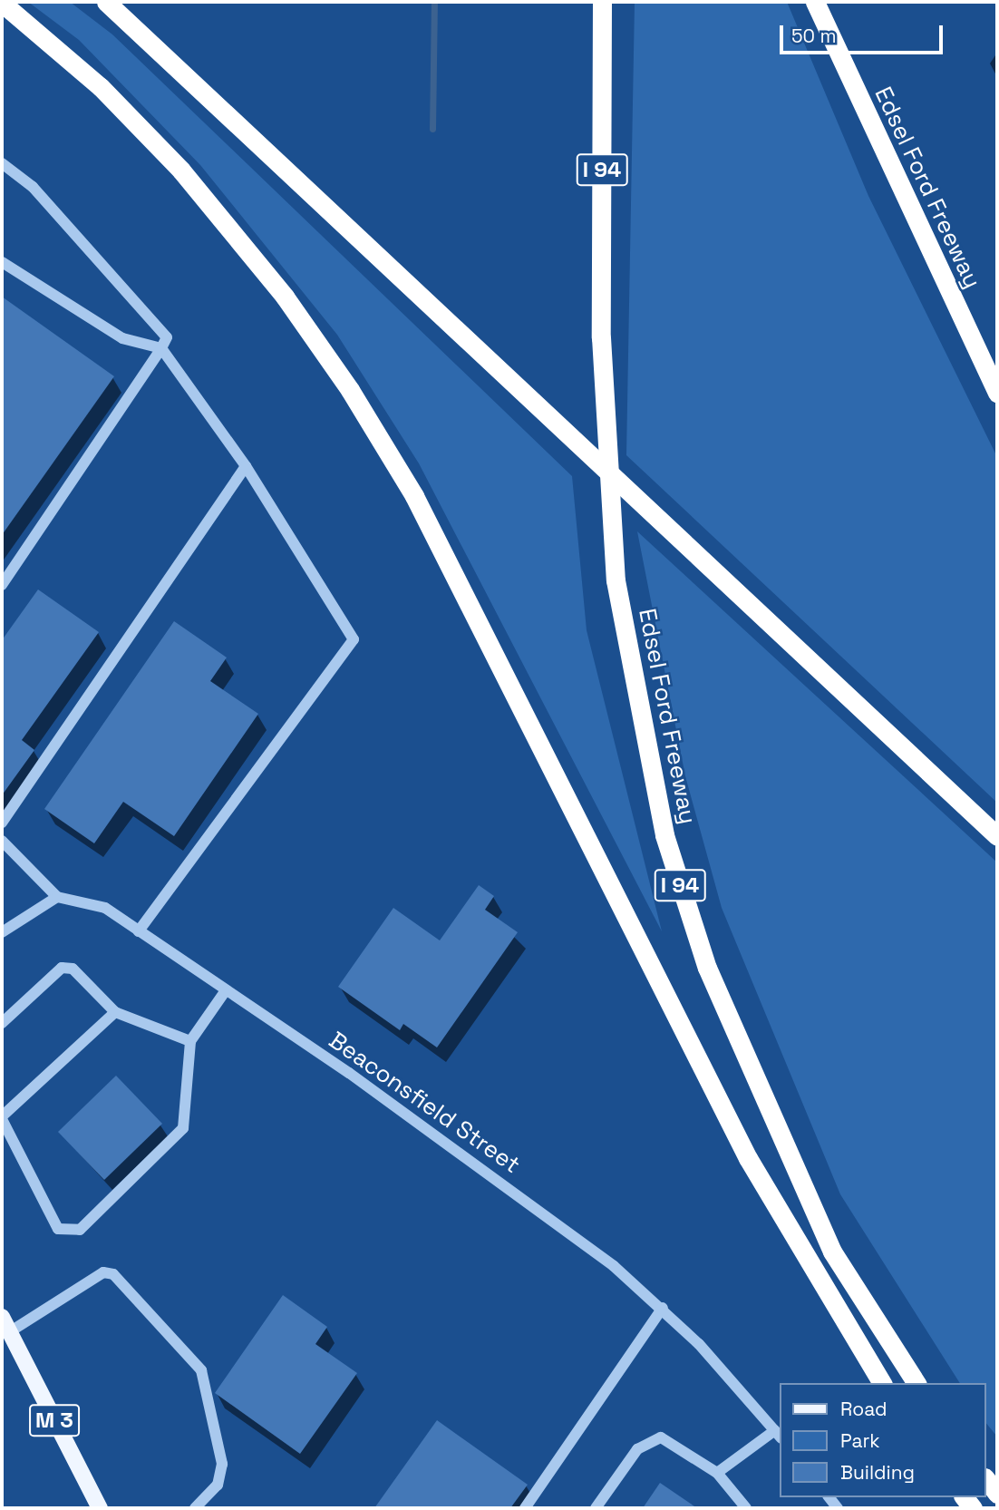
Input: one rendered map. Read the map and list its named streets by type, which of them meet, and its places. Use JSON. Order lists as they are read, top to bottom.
{
  "streets": {
    "highway": ["I 94", "Edsel Ford Freeway"],
    "main road": ["M 3"],
    "street": ["Beaconsfield Street"]
  },
  "legend": ["Road", "Park", "Building"],
  "scale_bar": "50 m"
}
